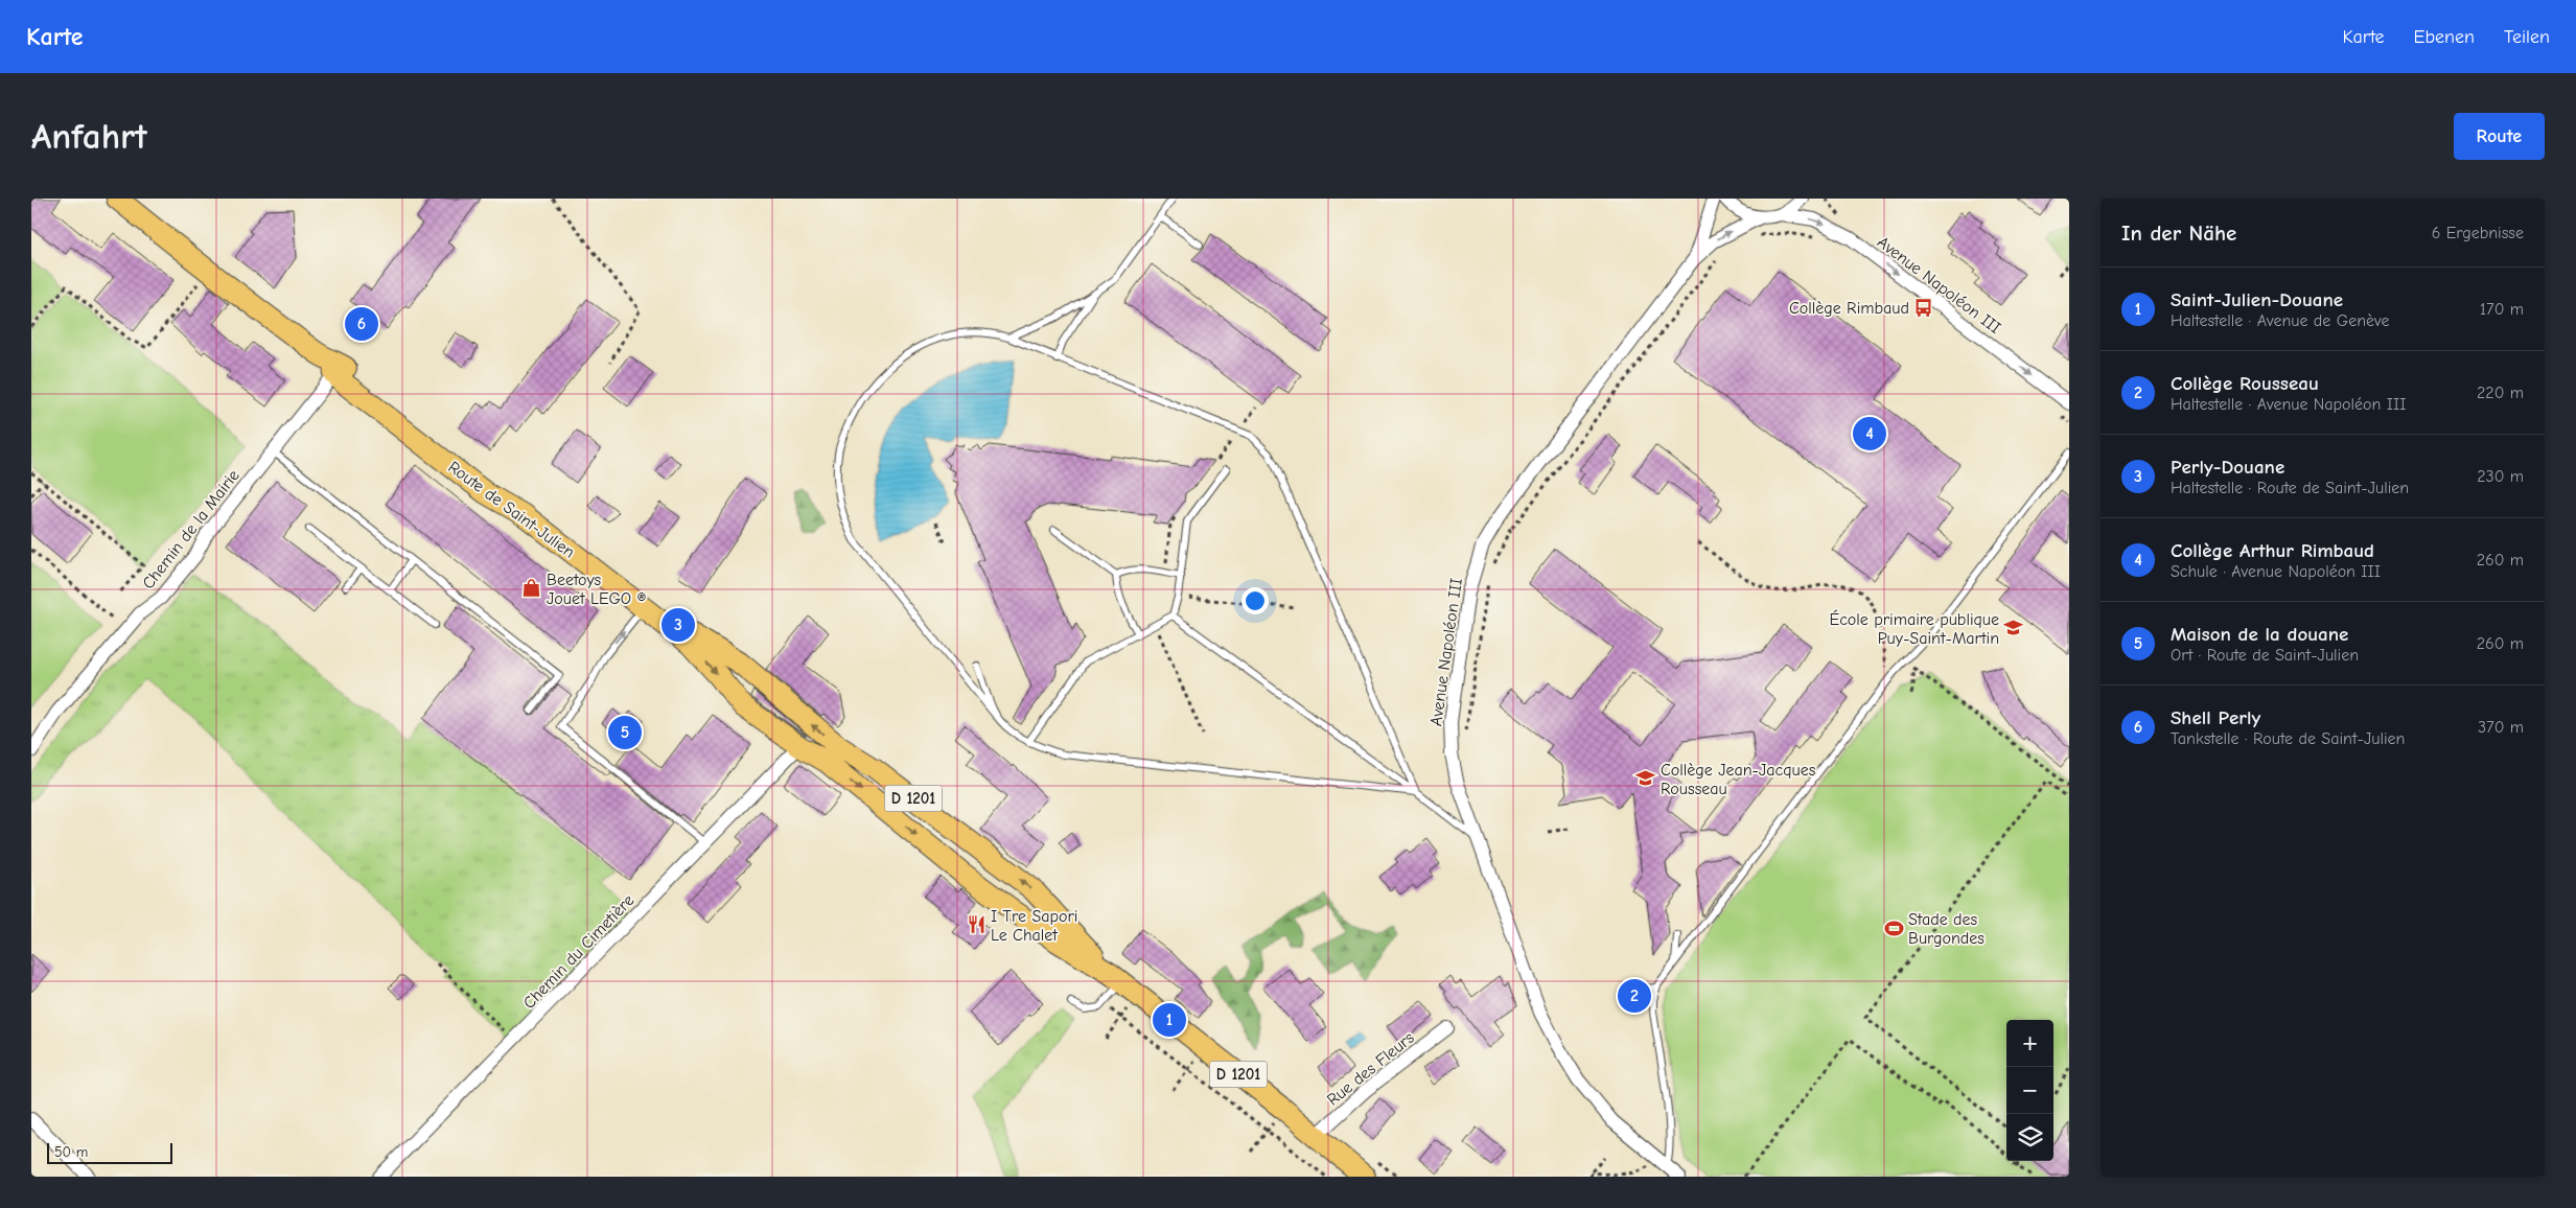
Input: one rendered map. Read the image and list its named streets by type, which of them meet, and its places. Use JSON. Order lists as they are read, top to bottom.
{
  "streets": {
    "main road": ["Route de Saint-Julien", "D 1201"],
    "street": [
      "Avenue Napoléon III",
      "Chemin de la Mairie",
      "Chemin du Cimetière",
      "Rue des Fleurs"
    ]
  },
  "crossings": [
    ["Route de Saint-Julien", "Chemin de la Mairie"],
    ["Route de Saint-Julien", "D 1201"],
    ["Route de Saint-Julien", "Chemin du Cimetière"],
    ["D 1201", "Rue des Fleurs"]
  ],
  "places": {
    "bus stop": ["Collège Rimbaud"],
    "shop": ["Beetoys Jouet LEGO ®"],
    "school or university": ["École primaire publique Puy-Saint-Martin", "Collège Jean-Jacques Rousseau"],
    "restaurant": ["I Tre Sapori Le Chalet"],
    "sports": ["Stade des Burgondes"]
  },
  "scale_bar": "50 m",
  "page": {
    "header": "Karte",
    "nav": ["Karte", "Ebenen", "Teilen"],
    "buttons": "Route",
    "title": "Anfahrt",
    "heading": ["In der Nähe", "6 Ergebnisse"],
    "list": [
      {
        "mark": "1",
        "name": "Saint-Julien-Douane",
        "note": "Haltestelle · Avenue de Genève",
        "value": "170 m"
      },
      {
        "mark": "2",
        "name": "Collège Rousseau",
        "note": "Haltestelle · Avenue Napoléon III",
        "value": "220 m"
      },
      {
        "mark": "3",
        "name": "Perly-Douane",
        "note": "Haltestelle · Route de Saint-Julien",
        "value": "230 m"
      },
      {
        "mark": "4",
        "name": "Collège Arthur Rimbaud",
        "note": "Schule · Avenue Napoléon III",
        "value": "260 m"
      },
      {
        "mark": "5",
        "name": "Maison de la douane",
        "note": "Ort · Route de Saint-Julien",
        "value": "260 m"
      },
      {
        "mark": "6",
        "name": "Shell Perly",
        "note": "Tankstelle · Route de Saint-Julien",
        "value": "370 m"
      }
    ],
    "pins": [
      "6",
      "4",
      "3",
      "5",
      "2",
      "1"
    ],
    "map_buttons": ["+", "−"],
    "scale": "50 m"
  }
}
